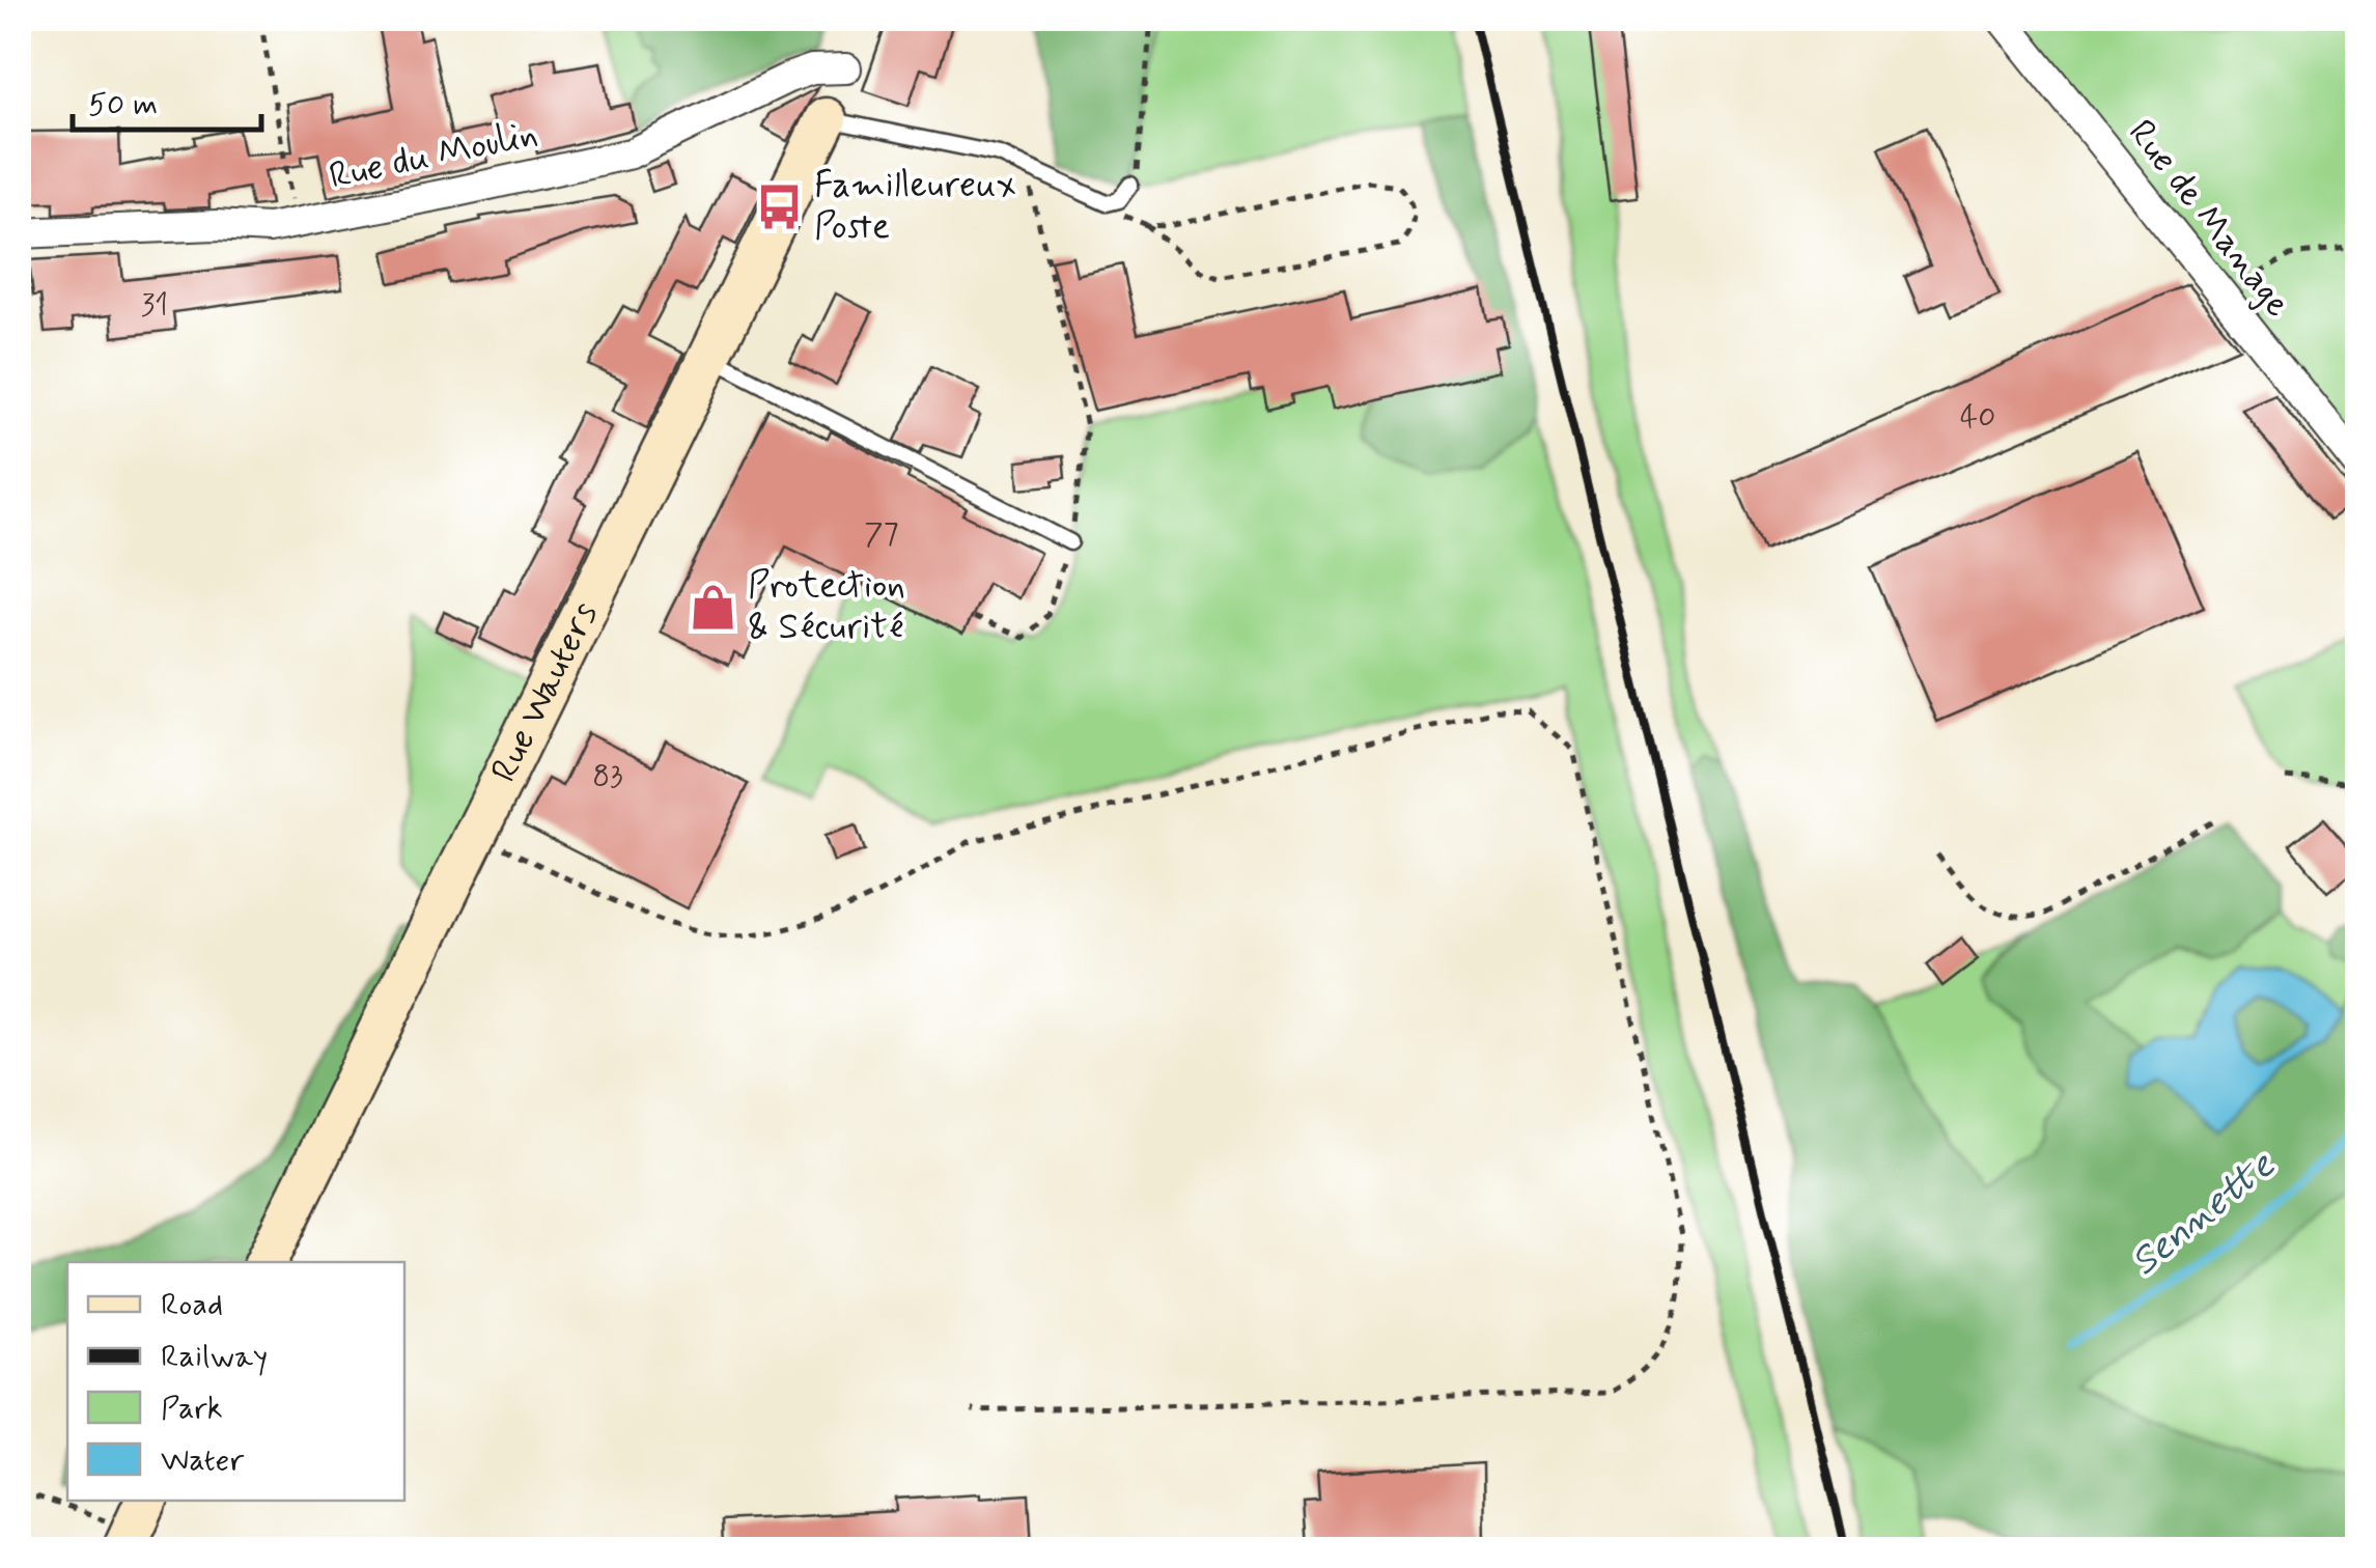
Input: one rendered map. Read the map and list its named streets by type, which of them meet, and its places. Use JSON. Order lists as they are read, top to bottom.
{
  "streets": {
    "street": ["Rue du Moulin", "Rue de Manage", "Rue Wauters"]
  },
  "water": ["Sennette"],
  "places": {
    "bus stop": ["Familleureux Poste"],
    "shop": ["Protection & Sécurité"]
  },
  "house_numbers": [
    "31",
    "40",
    "77",
    "83"
  ],
  "legend": [
    "Road",
    "Railway",
    "Park",
    "Water"
  ],
  "scale_bar": "50 m"
}
